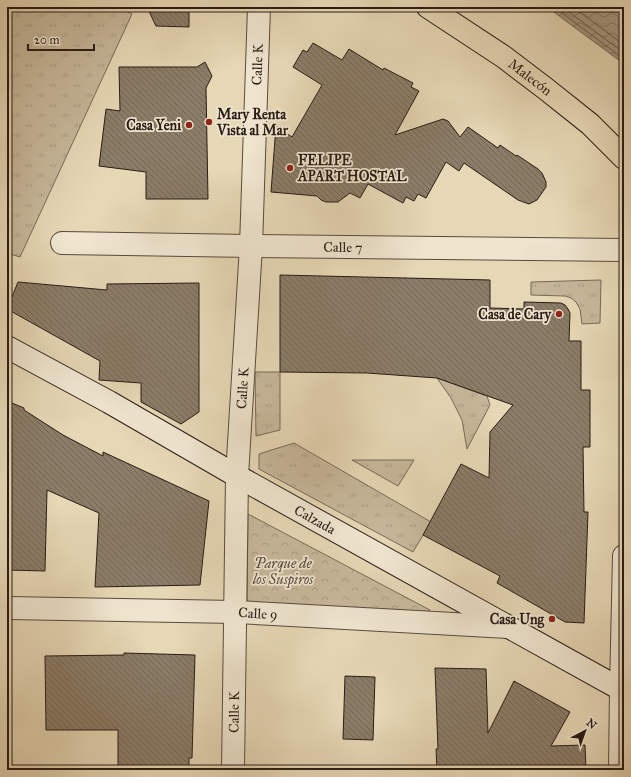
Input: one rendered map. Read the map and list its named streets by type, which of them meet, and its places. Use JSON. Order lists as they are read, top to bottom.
{
  "streets": {
    "highway": ["Malecón"],
    "street": [
      "Calle K",
      "Calle 7",
      "Calzada",
      "Calle 9"
    ]
  },
  "crossings": [
    ["Calle K", "Calle 7"],
    ["Calle K", "Calzada"],
    ["Calle K", "Calle 9"],
    ["Calzada", "Calle 9"]
  ],
  "parks": ["Parque de los Suspiros"],
  "places": [
    "Mary Renta Vista al Mar",
    "Casa Yeni",
    "FELIPE APART HOSTAL",
    "Casa de Cary",
    "Casa Ung"
  ],
  "scale_bar": "20 m",
  "north": "top right"
}
